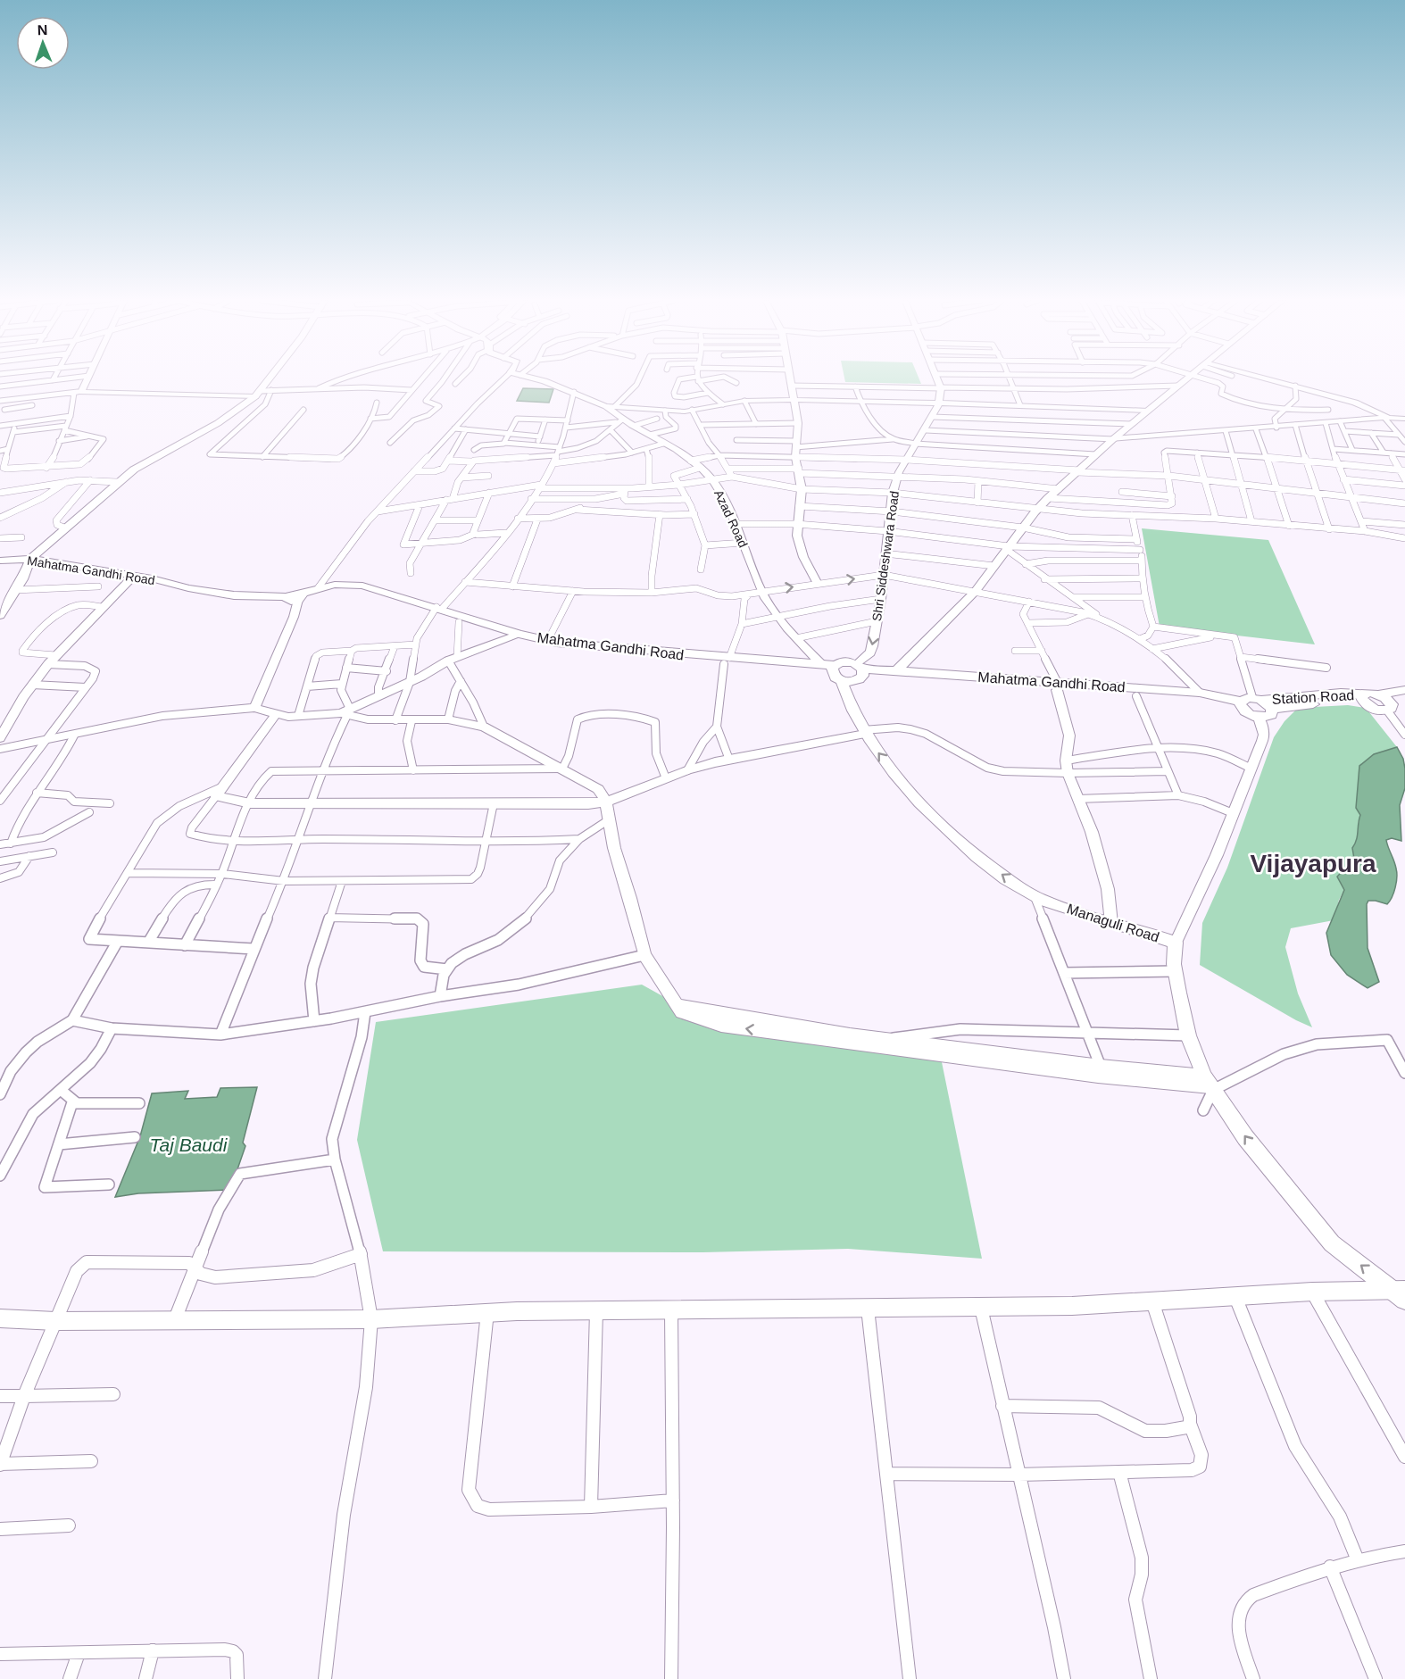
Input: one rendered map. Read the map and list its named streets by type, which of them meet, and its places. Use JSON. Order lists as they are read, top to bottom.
{
  "streets": {
    "main road": ["Mahatma Gandhi Road", "Station Road", "Managuli Road"],
    "street": ["Azad Road", "Shri Siddeshwara Road"]
  },
  "crossings": [
    ["Azad Road", "Mahatma Gandhi Road"],
    ["Shri Siddeshwara Road", "Mahatma Gandhi Road"],
    ["Mahatma Gandhi Road", "Station Road"],
    ["Mahatma Gandhi Road", "Managuli Road"]
  ],
  "one_way": ["Managuli Road"],
  "districts": ["Vijayapura"],
  "water": ["Taj Baudi"],
  "north": "top"
}
